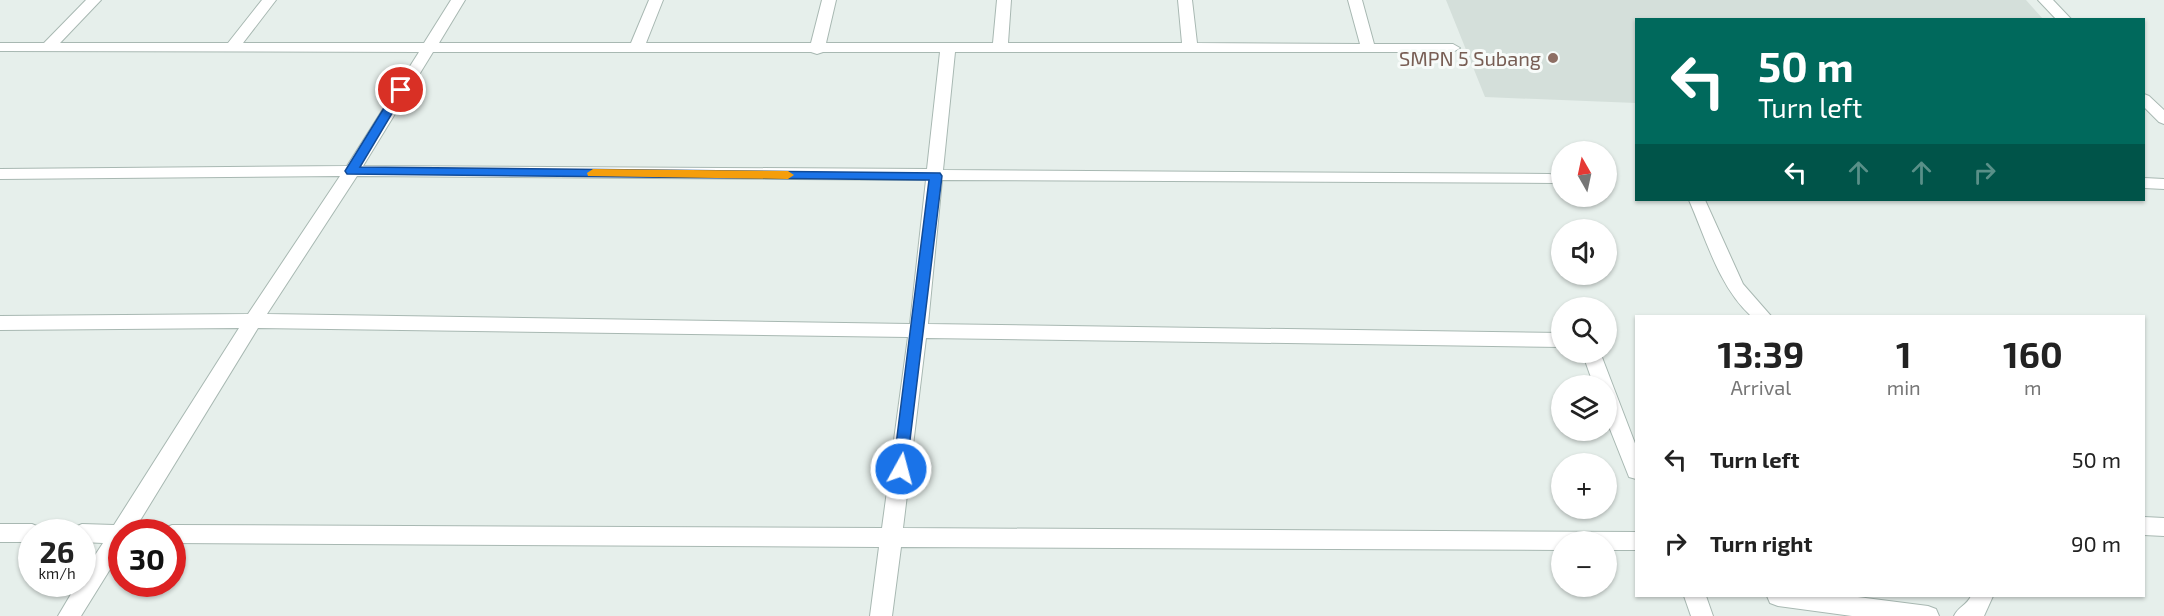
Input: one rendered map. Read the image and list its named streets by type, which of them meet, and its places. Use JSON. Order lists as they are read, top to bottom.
{
  "places": ["SMPN 5 Subang"],
  "north": "top",
  "page": {
    "turn": ["50 m", "Turn left"],
    "map_buttons": ["+", "−"],
    "eta": [
      "13:39",
      "Arrival",
      "1",
      "min",
      "160",
      "m"
    ],
    "list": [
      {
        "name": "Turn left",
        "value": "50 m"
      },
      {
        "name": "Turn right",
        "value": "90 m"
      }
    ],
    "speed": "26 km/h",
    "limit": "30"
  }
}
